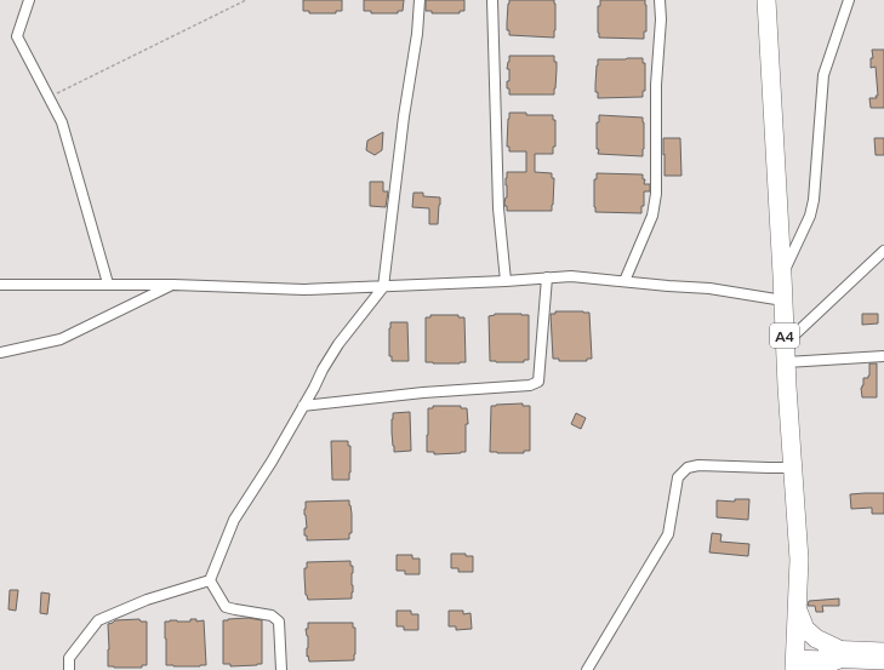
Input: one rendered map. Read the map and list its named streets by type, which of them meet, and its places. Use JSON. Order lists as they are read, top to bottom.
{
  "streets": {
    "highway": ["A4"]
  }
}
